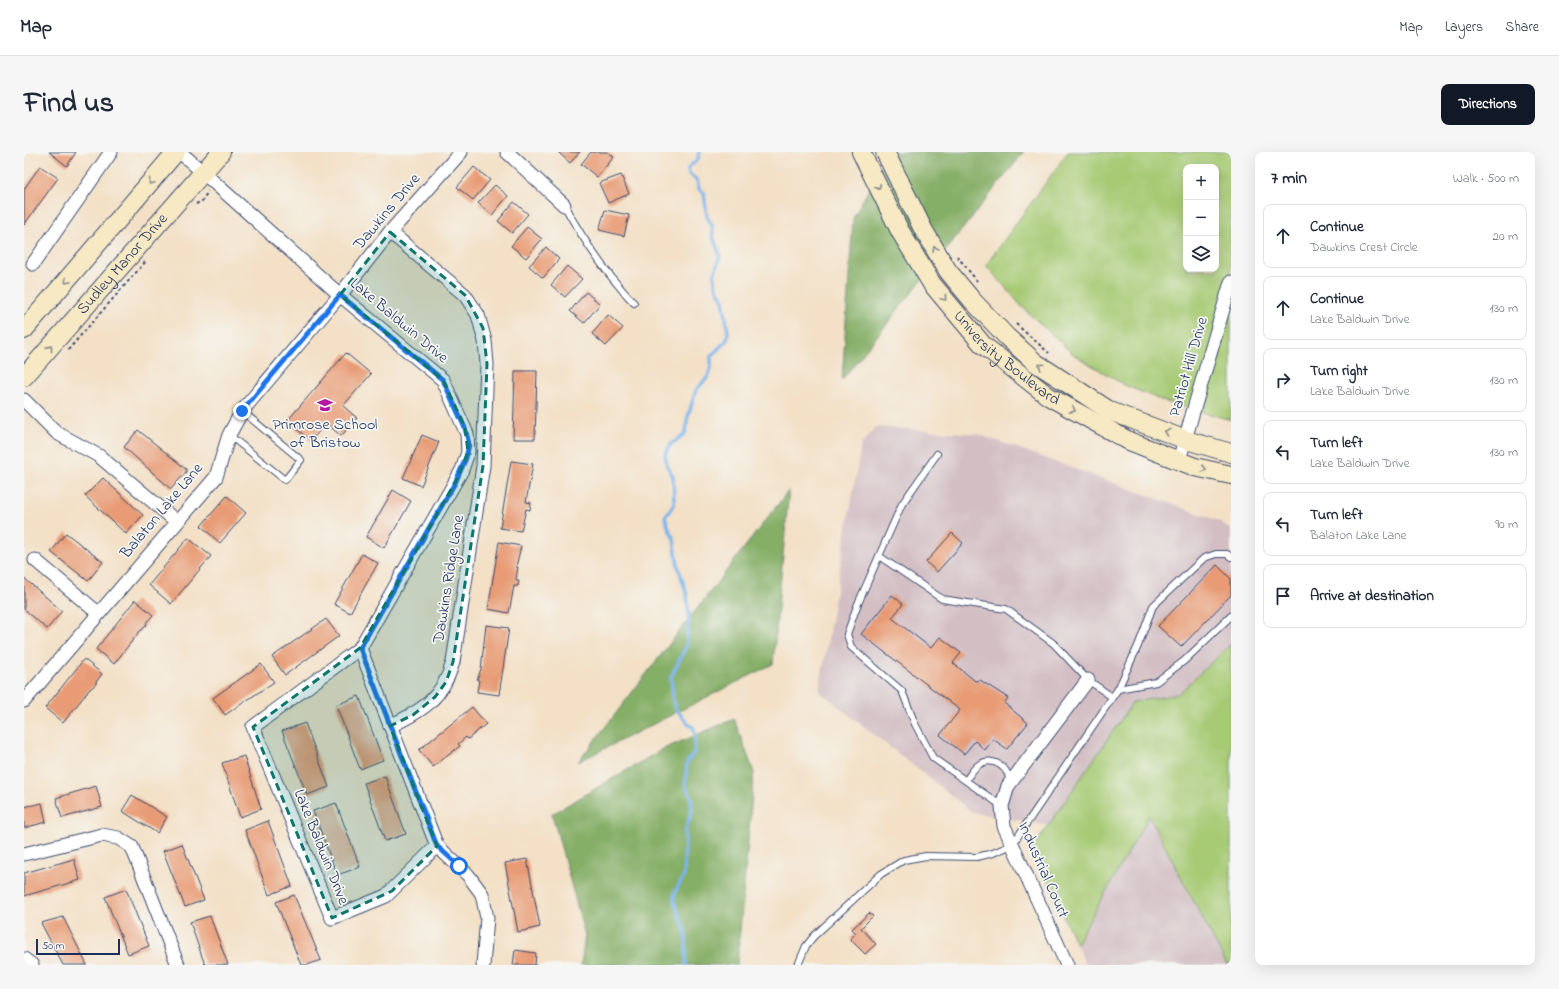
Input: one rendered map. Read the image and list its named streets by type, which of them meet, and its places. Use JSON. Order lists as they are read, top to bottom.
{
  "streets": {
    "main road": ["Sudley Manor Drive", "University Boulevard"],
    "street": [
      "Dawkins Drive",
      "Lake Baldwin Drive",
      "Patriot Hill Drive",
      "Balaton Lake Lane",
      "Dawkins Ridge Lane",
      "Industrial Court"
    ]
  },
  "crossings": [
    ["Dawkins Drive", "Lake Baldwin Drive"],
    ["Dawkins Drive", "Balaton Lake Lane"],
    ["Dawkins Drive", "Dawkins Ridge Lane"],
    ["Sudley Manor Drive", "Lake Baldwin Drive"],
    ["Lake Baldwin Drive", "Balaton Lake Lane"],
    ["University Boulevard", "Patriot Hill Drive"]
  ],
  "places": {
    "school or university": ["Primrose School of Bristow"]
  },
  "scale_bar": "50 m",
  "page": {
    "header": "Map",
    "nav": ["Map", "Layers", "Share"],
    "title": "Find us",
    "buttons": "Directions",
    "heading": ["7 min", "Walk · 500 m"],
    "map_buttons": ["+", "−"],
    "list": [
      ["Continue", "Dawkins Crest Circle", "20 m"],
      ["Continue", "Lake Baldwin Drive", "130 m"],
      ["Turn right", "Lake Baldwin Drive", "130 m"],
      ["Turn left", "Lake Baldwin Drive", "130 m"],
      ["Turn left", "Balaton Lake Lane", "90 m"],
      "Arrive at destination"
    ],
    "scale": "50 m"
  }
}
